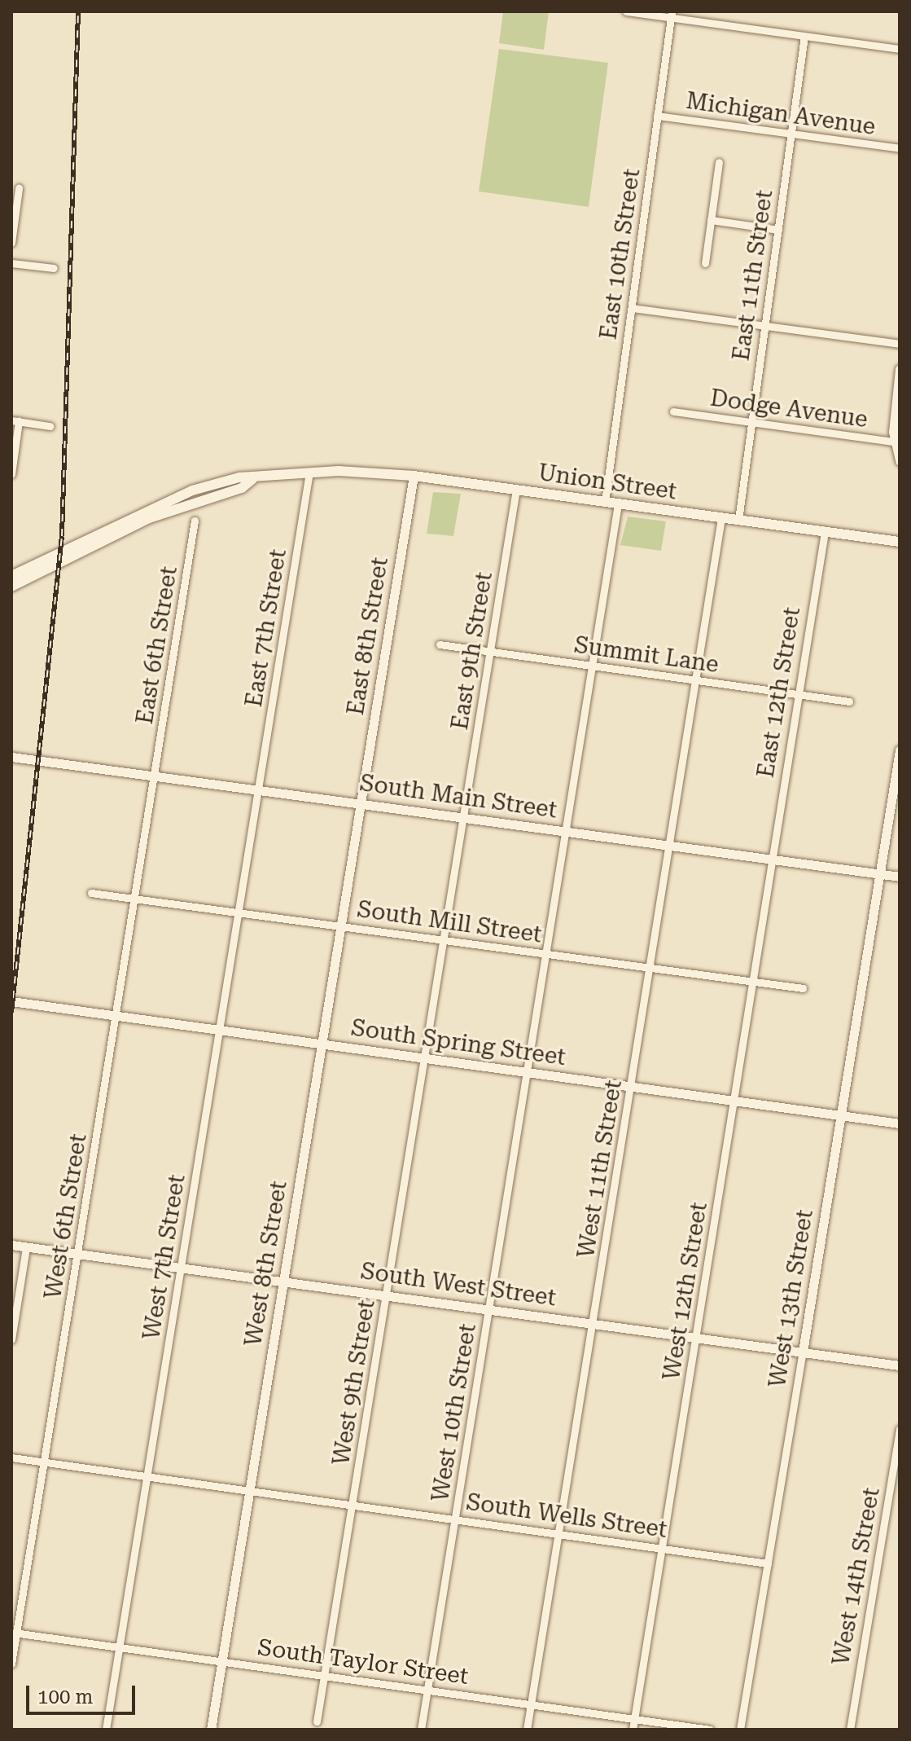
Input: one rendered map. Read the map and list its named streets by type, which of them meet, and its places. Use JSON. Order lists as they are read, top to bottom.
{
  "streets": {
    "main road": ["Union Street"],
    "street": [
      "Michigan Avenue",
      "East 10th Street",
      "East 11th Street",
      "Dodge Avenue",
      "East 7th Street",
      "East 8th Street",
      "East 6th Street",
      "East 9th Street",
      "Summit Lane",
      "East 12th Street",
      "South Main Street",
      "South Mill Street",
      "South Spring Street",
      "West 11th Street",
      "West 6th Street",
      "West 7th Street",
      "West 8th Street",
      "South West Street",
      "West 12th Street",
      "West 13th Street",
      "West 9th Street",
      "West 10th Street",
      "South Wells Street",
      "West 14th Street",
      "South Taylor Street"
    ]
  },
  "crossings": [
    ["Michigan Avenue", "East 10th Street"],
    ["Michigan Avenue", "East 11th Street"],
    ["East 10th Street", "Union Street"],
    ["East 11th Street", "Dodge Avenue"],
    ["East 11th Street", "Union Street"],
    ["Union Street", "East 7th Street"],
    ["Union Street", "East 8th Street"],
    ["Union Street", "East 9th Street"],
    ["Union Street", "East 12th Street"],
    ["East 7th Street", "South Main Street"],
    ["East 7th Street", "West 7th Street"],
    ["East 8th Street", "South Main Street"],
    ["East 8th Street", "West 8th Street"],
    ["East 6th Street", "South Main Street"],
    ["East 6th Street", "West 6th Street"],
    ["East 9th Street", "Summit Lane"],
    ["East 9th Street", "South Main Street"],
    ["East 9th Street", "West 9th Street"],
    ["Summit Lane", "East 12th Street"],
    ["East 12th Street", "South Main Street"],
    ["East 12th Street", "West 12th Street"],
    ["South Main Street", "West 11th Street"],
    ["South Main Street", "West 6th Street"],
    ["South Main Street", "West 7th Street"],
    ["South Main Street", "West 8th Street"],
    ["South Main Street", "West 12th Street"],
    ["South Main Street", "West 13th Street"],
    ["South Main Street", "West 9th Street"],
    ["South Main Street", "West 10th Street"],
    ["South Mill Street", "West 11th Street"],
    ["South Mill Street", "West 6th Street"],
    ["South Mill Street", "West 7th Street"],
    ["South Mill Street", "West 8th Street"],
    ["South Mill Street", "West 12th Street"],
    ["South Mill Street", "West 9th Street"],
    ["South Mill Street", "West 10th Street"],
    ["South Spring Street", "West 11th Street"],
    ["South Spring Street", "West 6th Street"],
    ["South Spring Street", "West 7th Street"],
    ["South Spring Street", "West 8th Street"],
    ["South Spring Street", "West 12th Street"],
    ["South Spring Street", "West 13th Street"],
    ["South Spring Street", "West 9th Street"],
    ["South Spring Street", "West 10th Street"],
    ["West 11th Street", "South West Street"],
    ["West 11th Street", "South Wells Street"],
    ["West 11th Street", "South Taylor Street"],
    ["West 6th Street", "South West Street"],
    ["West 6th Street", "South Wells Street"],
    ["West 6th Street", "South Taylor Street"],
    ["West 7th Street", "South West Street"],
    ["West 7th Street", "South Wells Street"],
    ["West 7th Street", "South Taylor Street"],
    ["West 8th Street", "South West Street"],
    ["West 8th Street", "South Wells Street"],
    ["West 8th Street", "South Taylor Street"],
    ["South West Street", "West 12th Street"],
    ["South West Street", "West 13th Street"],
    ["South West Street", "West 9th Street"],
    ["South West Street", "West 10th Street"],
    ["West 12th Street", "South Wells Street"],
    ["West 12th Street", "South Taylor Street"],
    ["West 13th Street", "South Wells Street"],
    ["West 9th Street", "South Wells Street"],
    ["West 9th Street", "South Taylor Street"],
    ["West 10th Street", "South Wells Street"],
    ["West 10th Street", "South Taylor Street"]
  ],
  "scale_bar": "100 m"
}
